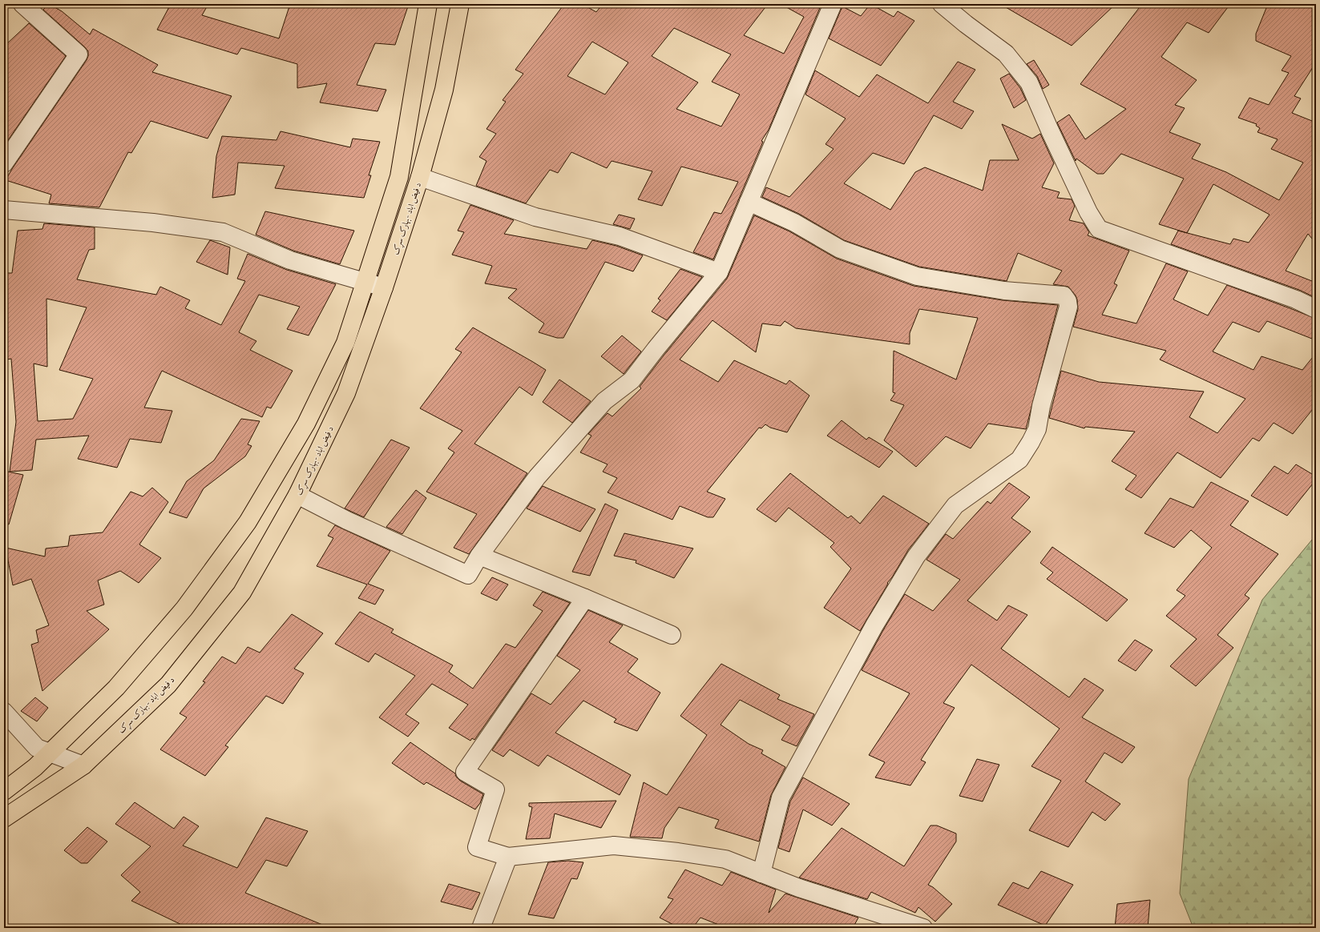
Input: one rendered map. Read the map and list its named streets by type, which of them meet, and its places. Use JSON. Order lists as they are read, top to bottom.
{
  "streets": {
    "main road": ["د فیض اباد -بهارک سړک"]
  }
}
